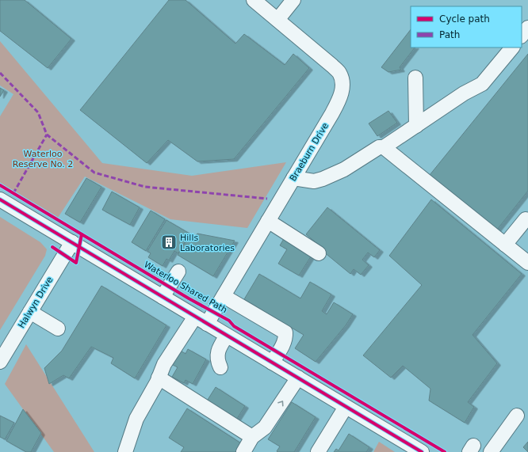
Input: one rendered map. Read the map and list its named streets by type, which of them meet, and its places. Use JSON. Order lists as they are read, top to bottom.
{
  "streets": {
    "street": ["Braeburn Drive", "Halwyn Drive"],
    "cycle path": ["Waterloo Shared Path"]
  },
  "parks": ["Waterloo Reserve No. 2"],
  "places": {
    "building": ["Hills Laboratories"]
  },
  "legend": ["Cycle path", "Path"]
}
